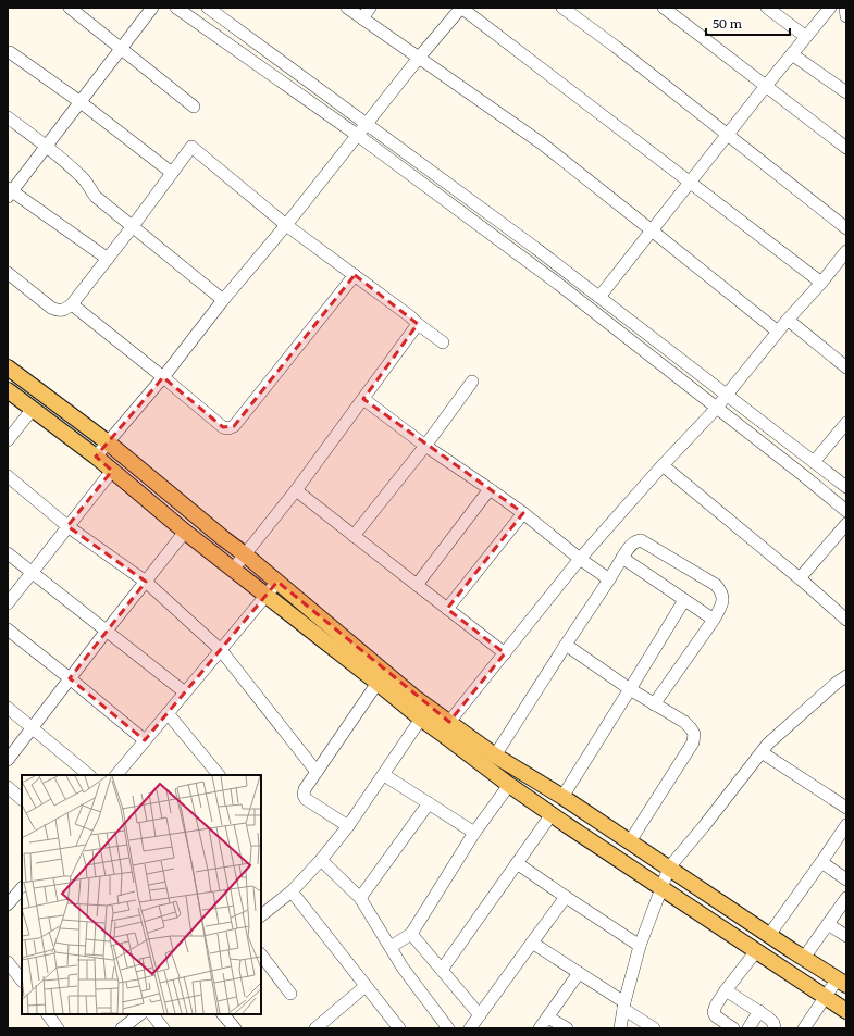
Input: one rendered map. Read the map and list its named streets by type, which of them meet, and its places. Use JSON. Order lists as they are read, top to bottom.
{
  "scale_bar": "50 m"
}
